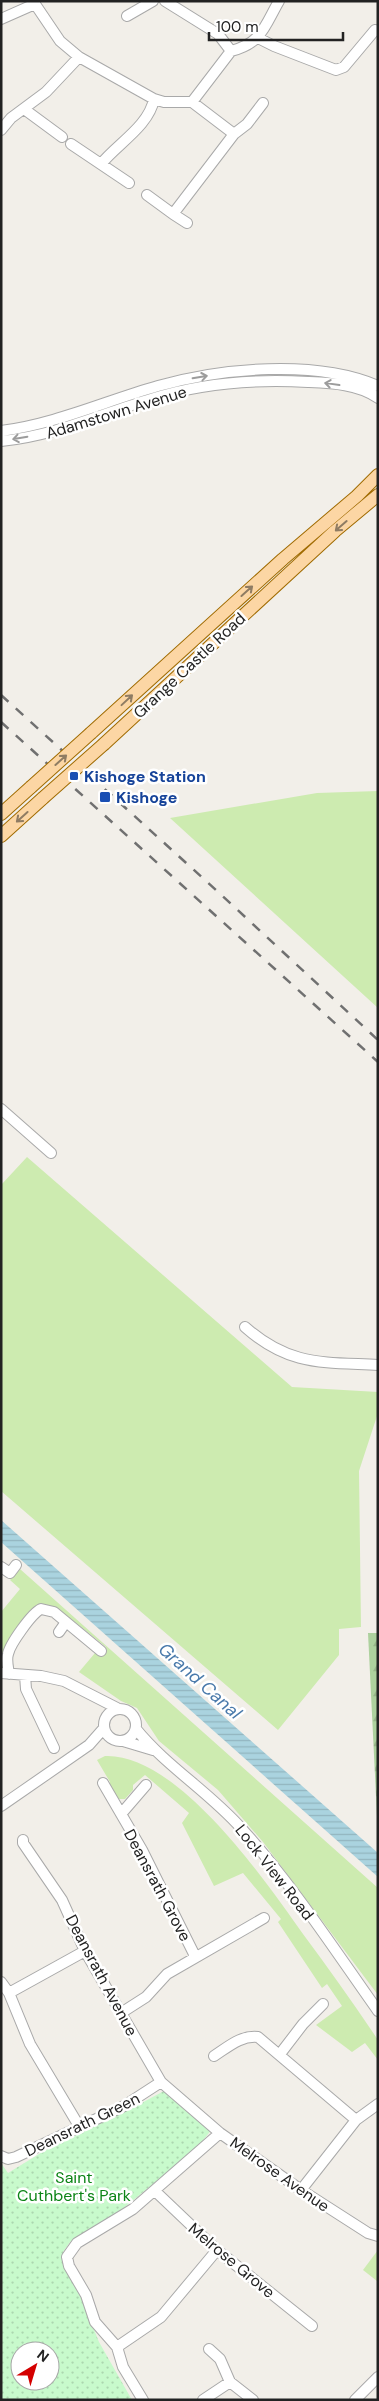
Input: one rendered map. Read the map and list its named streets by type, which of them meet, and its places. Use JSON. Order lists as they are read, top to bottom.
{
  "streets": {
    "main road": ["Grange Castle Road"],
    "street": [
      "Adamstown Avenue",
      "Lock View Road",
      "Deansrath Grove",
      "Deansrath Avenue",
      "Deansrath Green",
      "Melrose Avenue",
      "Melrose Grove"
    ]
  },
  "crossings": [
    ["Deansrath Avenue", "Deansrath Green"],
    ["Deansrath Avenue", "Melrose Avenue"]
  ],
  "water": ["Grand Canal"],
  "parks": ["Saint Cuthbert's Park"],
  "places": {
    "transit": ["Kishoge Station", "Kishoge"]
  },
  "scale_bar": "100 m",
  "north": "top right"
}
